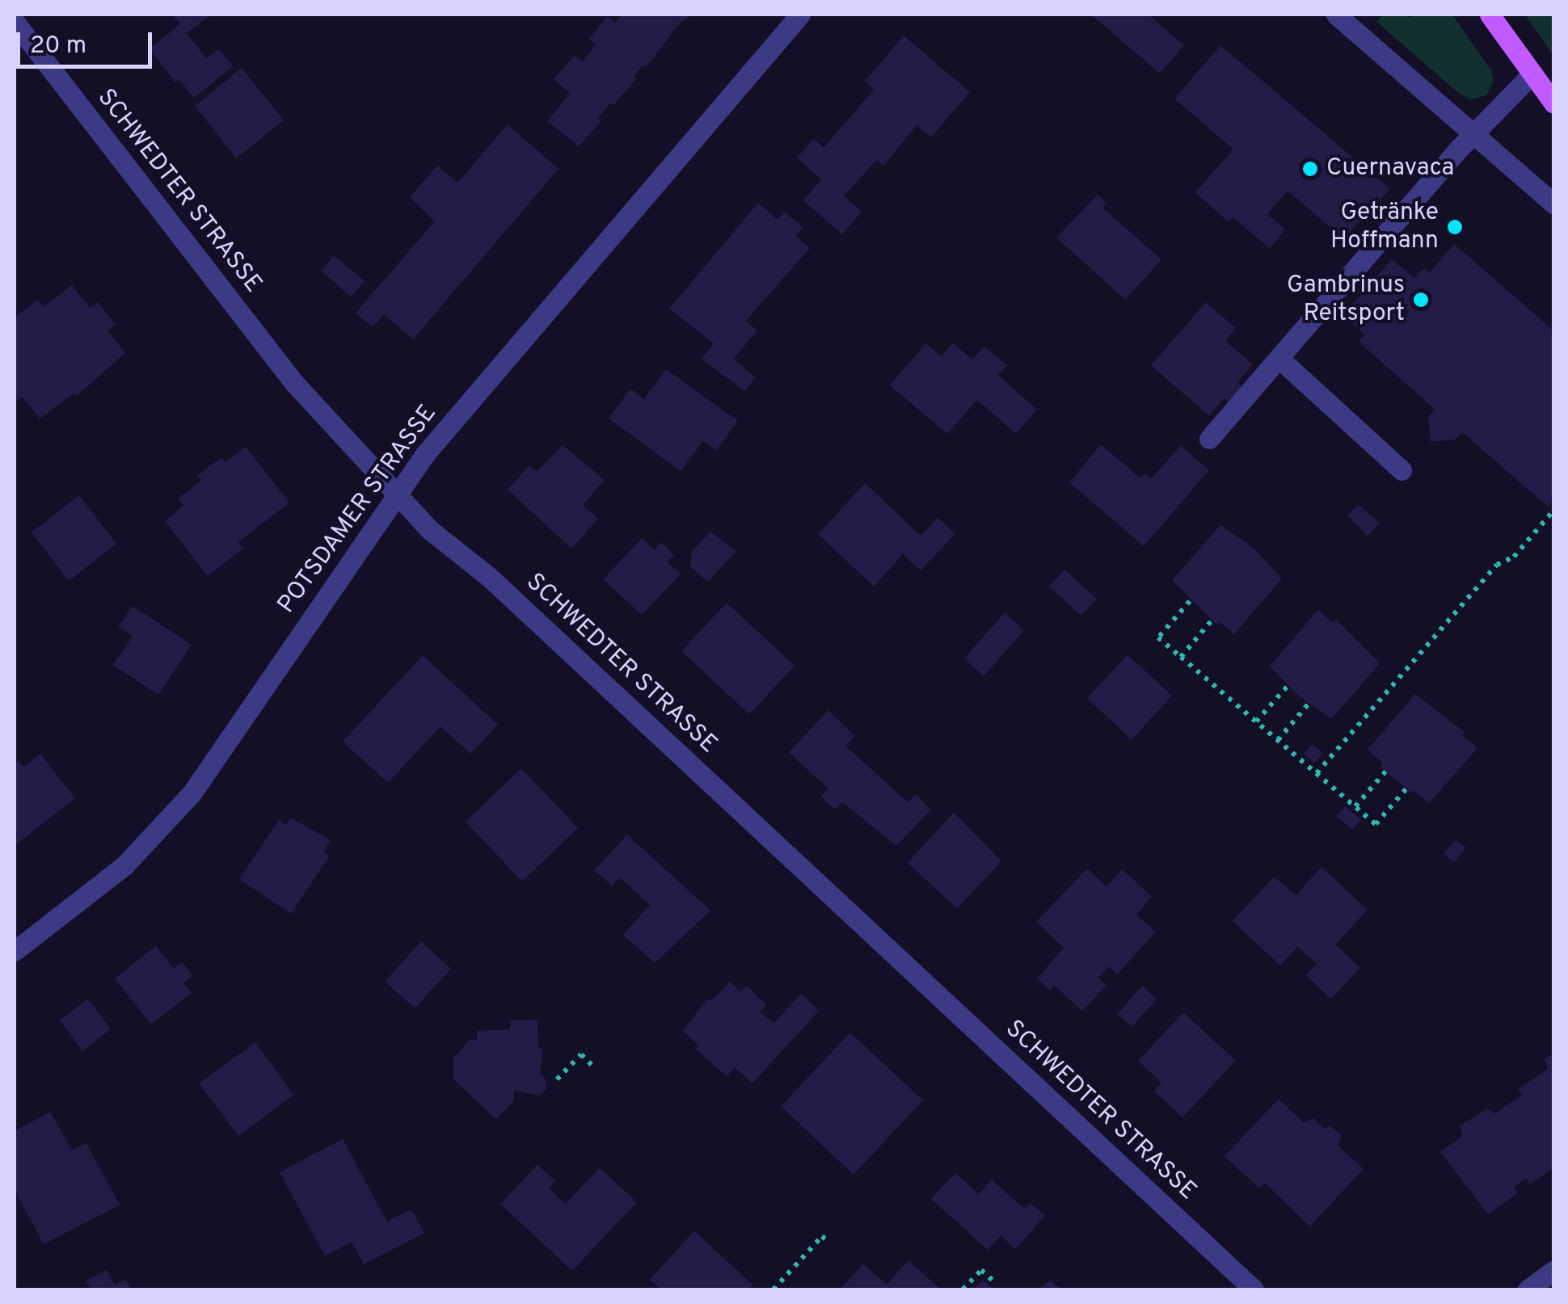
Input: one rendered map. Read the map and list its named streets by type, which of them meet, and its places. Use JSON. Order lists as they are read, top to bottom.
{
  "streets": {
    "street": ["SCHWEDTER STRASSE", "POTSDAMER STRASSE"]
  },
  "crossings": [
    ["SCHWEDTER STRASSE", "POTSDAMER STRASSE"]
  ],
  "places": ["Cuernavaca", "Getränke Hoffmann", "Gambrinus Reitsport"],
  "scale_bar": "20 m"
}
